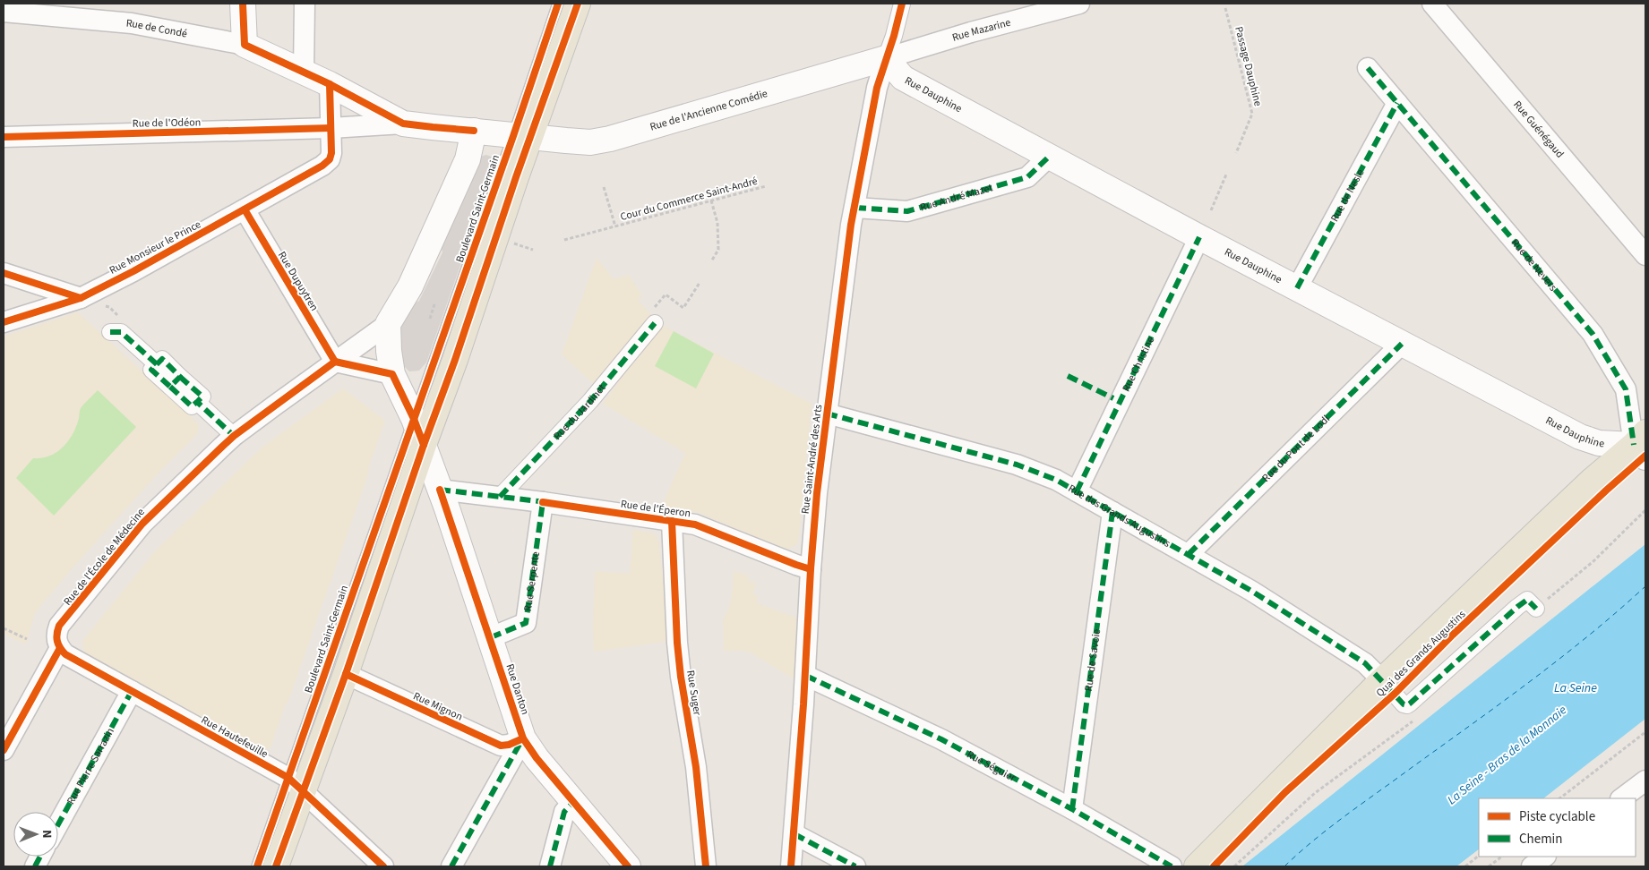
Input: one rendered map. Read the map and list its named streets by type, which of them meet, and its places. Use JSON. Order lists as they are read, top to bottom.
{
  "streets": {
    "main road": ["Boulevard Saint-Germain", "Quai des Grands Augustins"],
    "street": [
      "Rue de Condé",
      "Rue Mazarine",
      "Rue Dauphine",
      "Rue de l'Ancienne Comédie",
      "Rue de l'Odéon",
      "Rue Guénégaud",
      "Rue de Nesle",
      "Rue André Mazet",
      "Rue Monsieur le Prince",
      "Rue de Nevers",
      "Rue Dupuytren",
      "Rue Christine",
      "Rue du Jardinet",
      "Rue du Pont de Lodi",
      "Rue Saint-André des Arts",
      "Rue de l'Éperon",
      "Rue des Grands Augustins",
      "Rue de l'École de Médecine",
      "Rue Serpente",
      "Rue de Savoie",
      "Rue Danton",
      "Rue Suger",
      "Rue Mignon",
      "Rue Hautefeuille",
      "Rue Pierre Sarrazin",
      "Rue Séguier"
    ],
    "path": ["Passage Dauphine", "Cour du Commerce Saint-André"]
  },
  "crossings": [
    ["Rue de Condé", "Rue de l'Ancienne Comédie"],
    ["Rue de Condé", "Rue de l'Odéon"],
    ["Rue Mazarine", "Rue Dauphine"],
    ["Rue Mazarine", "Rue de l'Ancienne Comédie"],
    ["Rue Mazarine", "Rue Saint-André des Arts"],
    ["Rue Dauphine", "Rue de l'Ancienne Comédie"],
    ["Rue Dauphine", "Rue de Nesle"],
    ["Rue Dauphine", "Rue André Mazet"],
    ["Rue Dauphine", "Rue de Nevers"],
    ["Rue Dauphine", "Rue Christine"],
    ["Rue Dauphine", "Rue du Pont de Lodi"],
    ["Rue Dauphine", "Rue Saint-André des Arts"],
    ["Rue Dauphine", "Quai des Grands Augustins"],
    ["Rue de l'Ancienne Comédie", "Rue de l'Odéon"],
    ["Rue de l'Ancienne Comédie", "Boulevard Saint-Germain"],
    ["Rue de l'Ancienne Comédie", "Rue Saint-André des Arts"],
    ["Rue de l'Odéon", "Rue Monsieur le Prince"],
    ["Rue de Nesle", "Rue de Nevers"],
    ["Rue André Mazet", "Rue Saint-André des Arts"],
    ["Boulevard Saint-Germain", "Rue Danton"],
    ["Boulevard Saint-Germain", "Rue Mignon"],
    ["Boulevard Saint-Germain", "Rue Hautefeuille"],
    ["Rue Monsieur le Prince", "Rue Dupuytren"],
    ["Rue de Nevers", "Quai des Grands Augustins"],
    ["Rue Dupuytren", "Rue de l'École de Médecine"],
    ["Rue Christine", "Rue des Grands Augustins"],
    ["Rue du Jardinet", "Rue de l'Éperon"],
    ["Rue du Pont de Lodi", "Rue des Grands Augustins"],
    ["Rue Saint-André des Arts", "Rue de l'Éperon"],
    ["Rue Saint-André des Arts", "Rue des Grands Augustins"],
    ["Rue Saint-André des Arts", "Rue Séguier"],
    ["Rue de l'Éperon", "Rue Serpente"],
    ["Rue de l'Éperon", "Rue Danton"],
    ["Rue de l'Éperon", "Rue Suger"],
    ["Rue des Grands Augustins", "Quai des Grands Augustins"],
    ["Rue des Grands Augustins", "Rue de Savoie"],
    ["Rue de l'École de Médecine", "Rue Hautefeuille"],
    ["Rue Serpente", "Rue Danton"],
    ["Rue de Savoie", "Rue Séguier"],
    ["Rue Danton", "Rue Mignon"],
    ["Rue Hautefeuille", "Rue Pierre Sarrazin"]
  ],
  "water": ["La Seine", "La Seine - Bras de la Monnaie"],
  "legend": ["Piste cyclable", "Chemin"],
  "north": "right"
}
